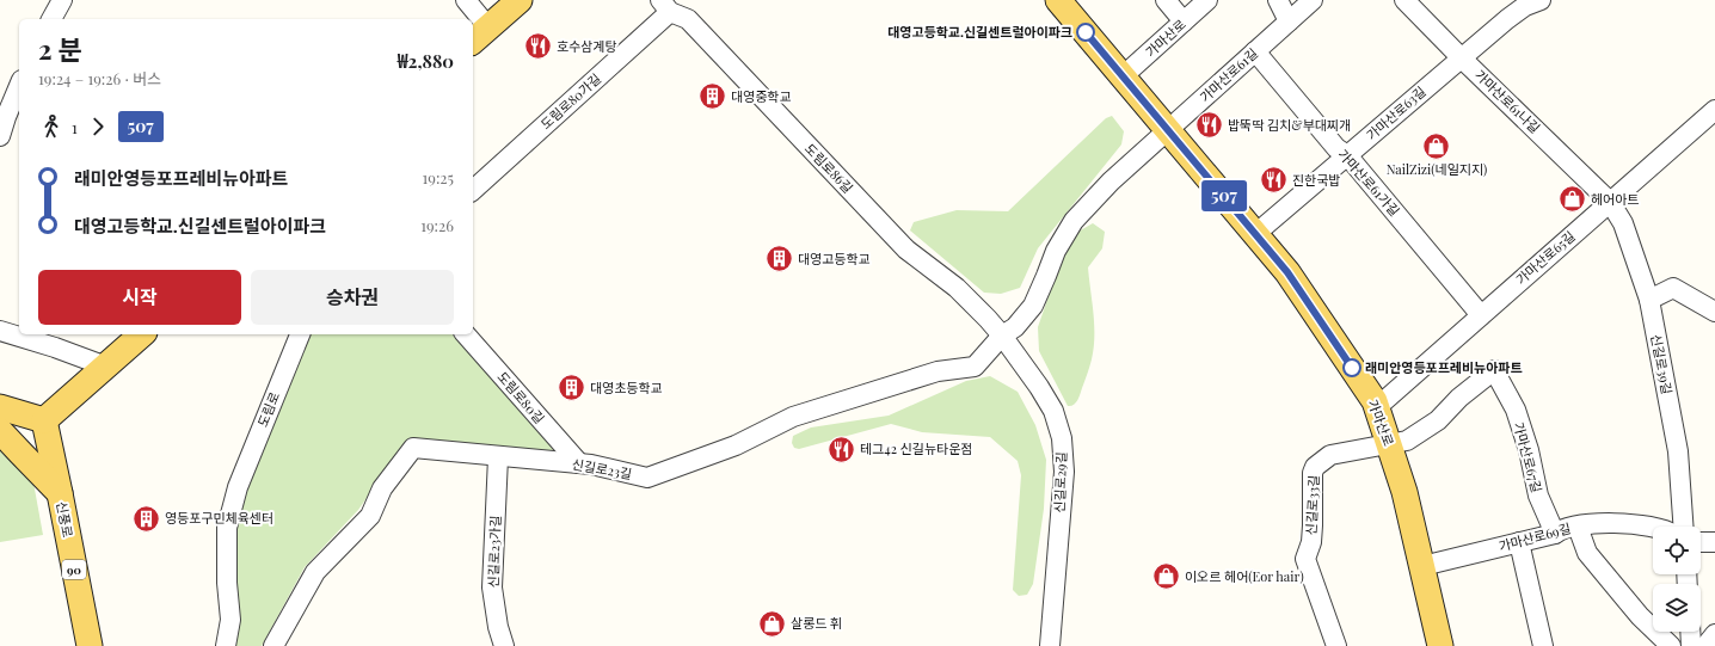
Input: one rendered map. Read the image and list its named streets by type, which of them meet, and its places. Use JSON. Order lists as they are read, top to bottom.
{
  "streets": {
    "main road": ["가마산로", "신풍로", "90"],
    "street": [
      "가마산로61길",
      "도림로80가길",
      "가마산로61나길",
      "가마산로63길",
      "도림로86길",
      "가마산로61가길",
      "가마산로65길",
      "신길로39길",
      "도림로80길",
      "도림로",
      "가마산로67길",
      "신길로23길",
      "신길로29길",
      "신길로33길",
      "가마산로69길",
      "신길로23가길"
    ]
  },
  "crossings": [
    ["가마산로", "가마산로61길"],
    ["가마산로", "가마산로63길"],
    ["가마산로", "가마산로65길"],
    ["가마산로", "가마산로67길"],
    ["가마산로", "신길로33길"],
    ["가마산로", "가마산로69길"],
    ["가마산로61길", "도림로86길"],
    ["가마산로61길", "가마산로61가길"],
    ["가마산로61길", "신길로23길"],
    ["가마산로61길", "신길로29길"],
    ["도림로80가길", "도림로86길"],
    ["가마산로61나길", "가마산로63길"],
    ["가마산로61나길", "가마산로65길"],
    ["가마산로61나길", "신길로39길"],
    ["가마산로63길", "가마산로61가길"],
    ["도림로86길", "신길로23길"],
    ["도림로86길", "신길로29길"],
    ["가마산로61가길", "가마산로65길"],
    ["가마산로65길", "신길로39길"],
    ["도림로80길", "신길로23길"],
    ["가마산로67길", "신길로33길"],
    ["가마산로67길", "가마산로69길"],
    ["신길로23길", "신길로29길"],
    ["신길로23길", "신길로23가길"]
  ],
  "places": {
    "other": ["대영고등학교.신길센트럴아이파크", "래미안영등포프레비뉴아파트"],
    "restaurant": [
      "호수삼계탕",
      "밥뚝딱 김치&부대찌개",
      "진한국밥",
      "테그42 신길뉴타운점"
    ],
    "building": [
      "대영중학교",
      "대영고등학교",
      "대영초등학교",
      "영등포구민체육센터"
    ],
    "shop": [
      "NailZizi(네일지지)",
      "헤어아트",
      "이오르 헤어(Eor hair)",
      "살롱드 휘"
    ]
  },
  "lines": ["bus line 507"],
  "page": {
    "on_map": "507",
    "heading": ["2 분", "19:24 – 19:26 · 버스", "₩2,880"],
    "legs": ["1", "507"],
    "list": [
      {
        "name": "래미안영등포프레비뉴아파트",
        "value": "19:25"
      },
      {
        "name": "대영고등학교.신길센트럴아이파크",
        "value": "19:26"
      }
    ],
    "buttons": ["시작", "승차권"]
  }
}
